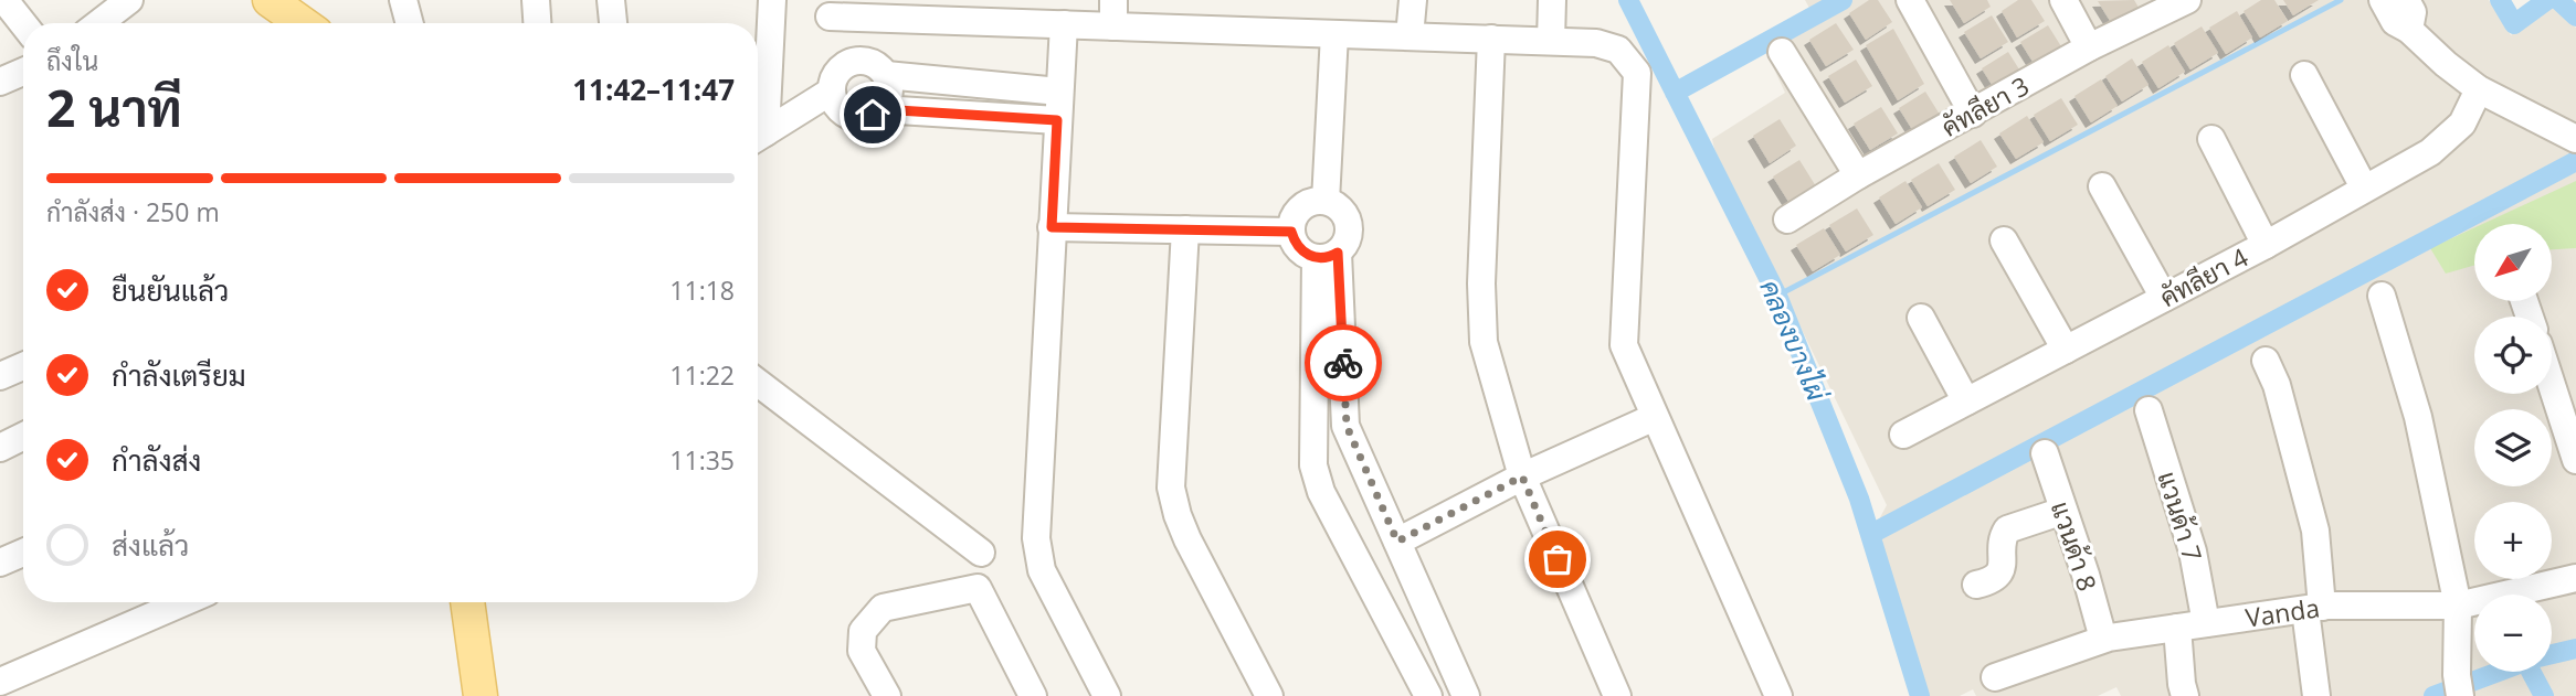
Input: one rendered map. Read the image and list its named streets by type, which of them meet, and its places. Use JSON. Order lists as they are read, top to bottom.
{
  "streets": {
    "street": [
      "คัทลียา 3",
      "คัทลียา 4",
      "แวนด้า 7",
      "แวนด้า 8",
      "Vanda"
    ]
  },
  "crossings": [
    ["แวนด้า 7", "Vanda"],
    ["แวนด้า 8", "Vanda"]
  ],
  "water": ["คลองบางไผ่"],
  "north": "bottom left",
  "page": {
    "heading": ["2 นาที", "ถึงใน", "11:42–11:47"],
    "bar": "กำลังส่ง · 250 m",
    "map_buttons": ["+", "−"],
    "list": [
      ["ยืนยันแล้ว", "11:18"],
      ["กำลังเตรียม", "11:22"],
      ["กำลังส่ง", "11:35"],
      "ส่งแล้ว"
    ]
  }
}
